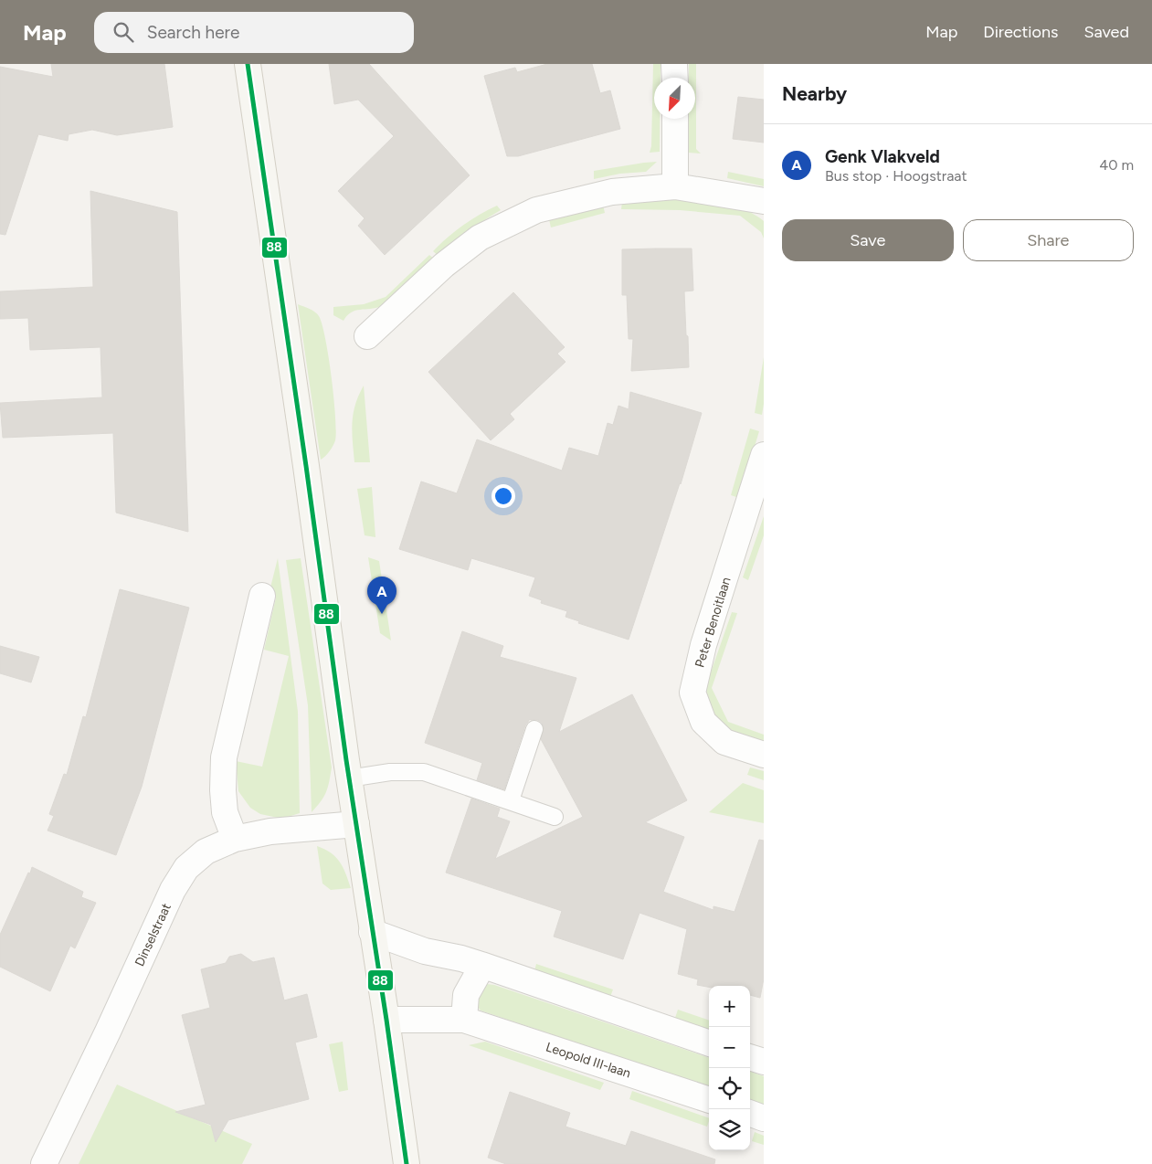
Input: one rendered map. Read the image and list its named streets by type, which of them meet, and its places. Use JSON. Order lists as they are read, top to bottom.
{
  "streets": {
    "street": ["Peter Benoitlaan", "Dinselstraat", "Leopold III-laan"]
  },
  "lines": ["transit line 88"],
  "north": "bottom left",
  "page": {
    "header": "Map",
    "search": "Search here",
    "nav": ["Map", "Directions", "Saved"],
    "heading": "Nearby",
    "list": [
      {
        "mark": "A",
        "name": "Genk Vlakveld",
        "note": "Bus stop · Hoogstraat",
        "value": "40 m"
      }
    ],
    "buttons": ["Save", "Share"],
    "pins": "A",
    "map_buttons": ["+", "−"]
  }
}
